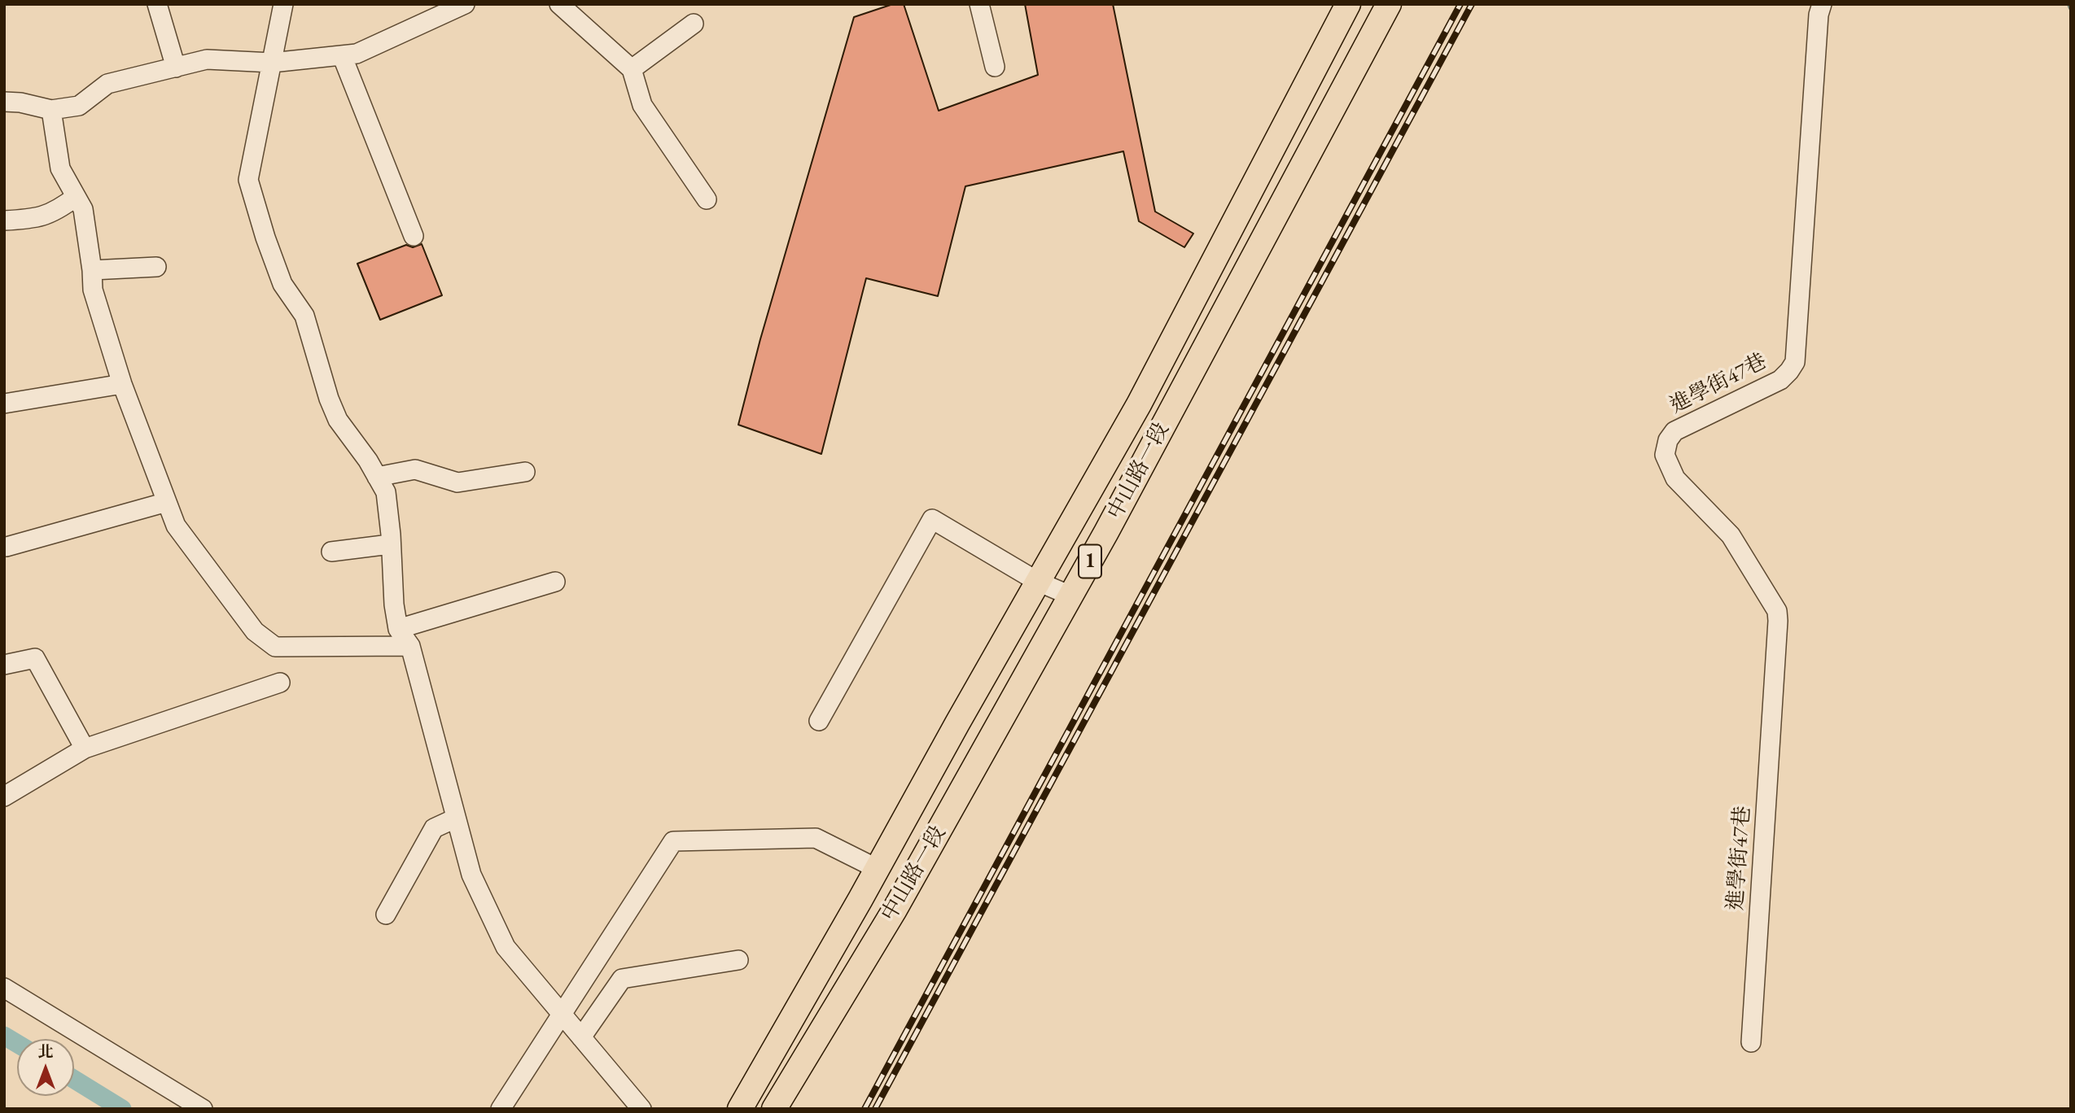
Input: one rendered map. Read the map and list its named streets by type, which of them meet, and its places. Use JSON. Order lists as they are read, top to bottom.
{
  "streets": {
    "main road": ["中山路一段", "1"],
    "street": ["進學街47巷"]
  },
  "north": "top"
}
